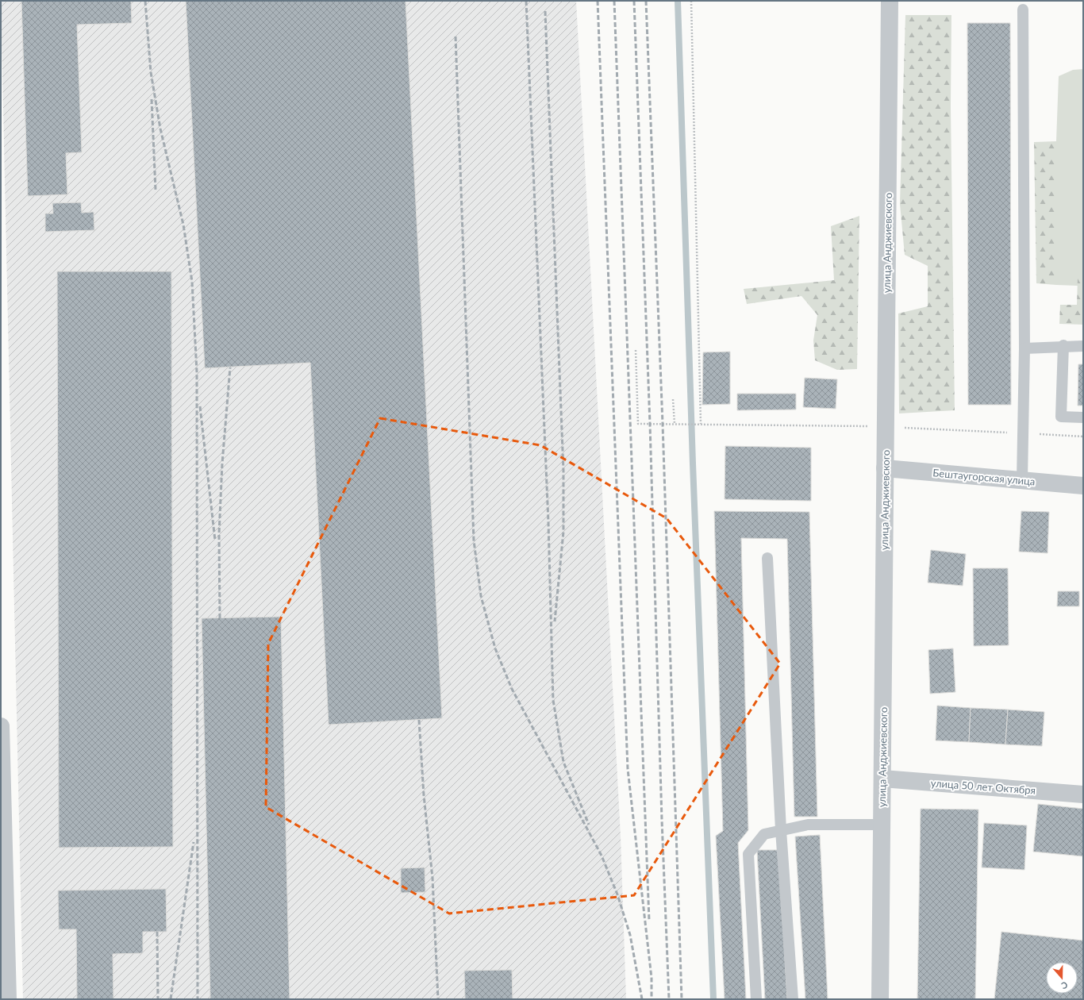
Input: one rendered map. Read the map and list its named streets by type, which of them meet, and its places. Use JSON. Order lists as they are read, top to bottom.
{
  "streets": {
    "street": ["улица Анджиевского", "Бештаугорская улица", "улица 50 лет Октября"]
  },
  "crossings": [
    ["улица Анджиевского", "Бештаугорская улица"],
    ["улица Анджиевского", "улица 50 лет Октября"]
  ],
  "north": "bottom"
}
